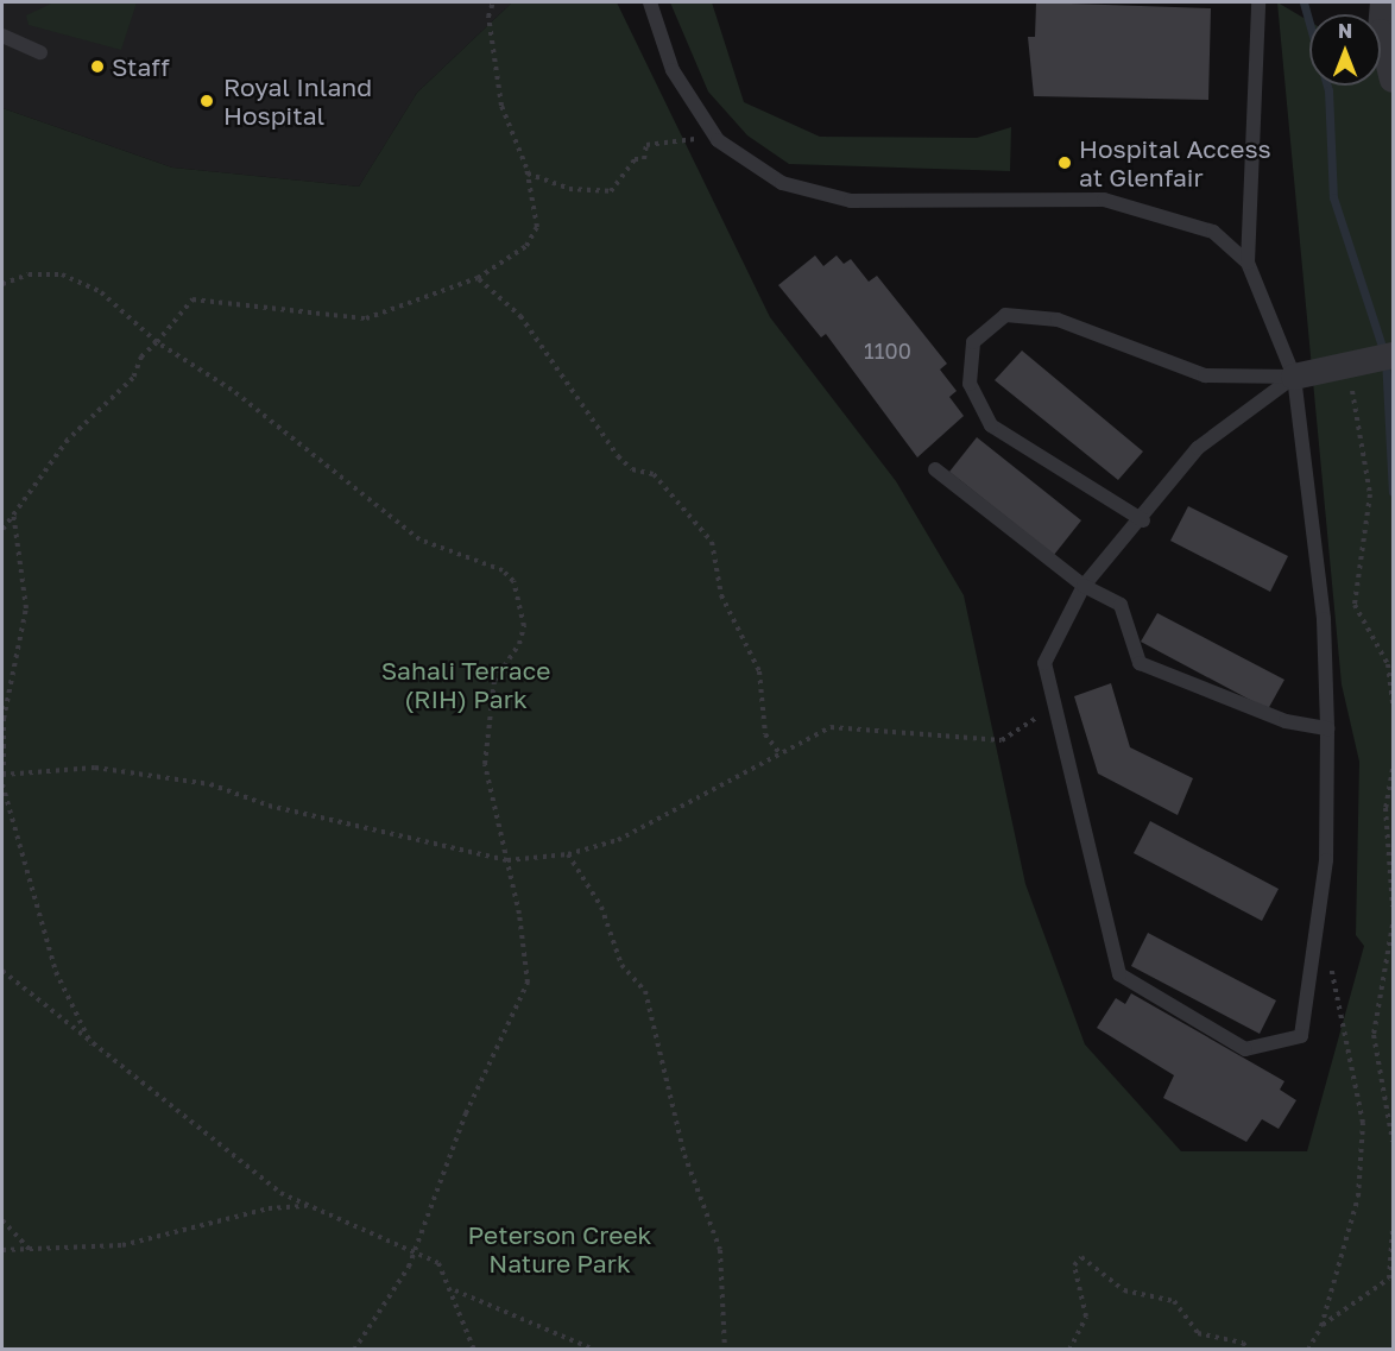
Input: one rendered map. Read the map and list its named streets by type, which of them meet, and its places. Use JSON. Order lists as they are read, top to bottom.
{
  "parks": ["Sahali Terrace (RIH) Park", "Peterson Creek Nature Park"],
  "places": ["Staff", "Royal Inland Hospital", "Hospital Access at Glenfair"],
  "house_numbers": ["1100"],
  "north": "top"
}
